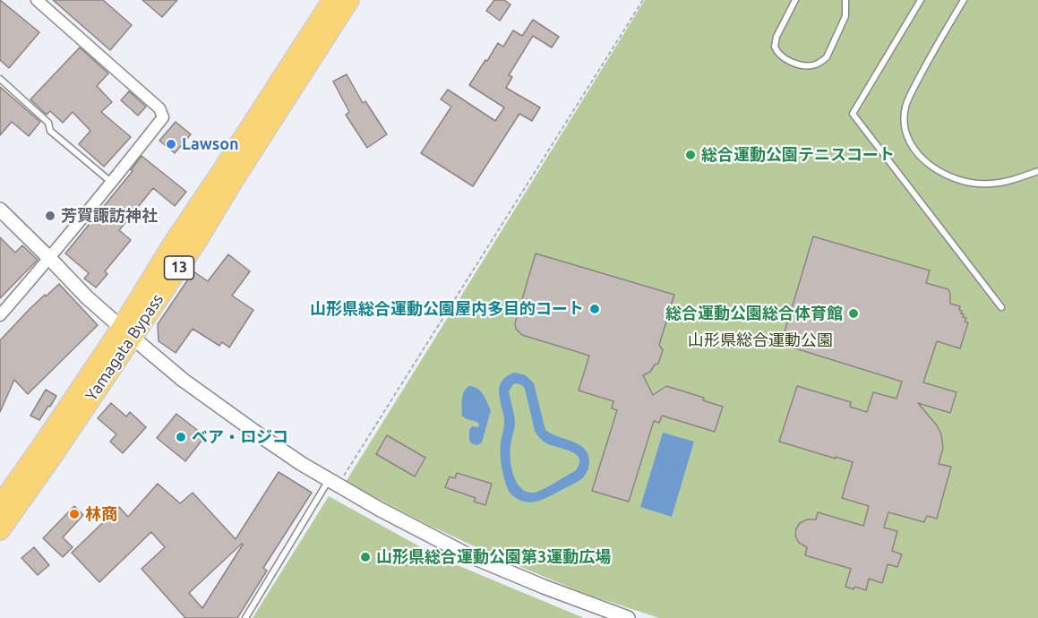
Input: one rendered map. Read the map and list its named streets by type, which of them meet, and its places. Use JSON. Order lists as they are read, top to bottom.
{
  "streets": {
    "highway": ["13", "Yamagata Bypass"]
  },
  "parks": ["山形県総合運動公園"],
  "places": [
    "Lawson",
    "総合運動公園テニスコート",
    "芳賀諏訪神社",
    "山形県総合運動公園屋内多目的コート",
    "総合運動公園総合体育館",
    "ベア・ロジコ",
    "林商",
    "山形県総合運動公園第3運動広場"
  ]
}
